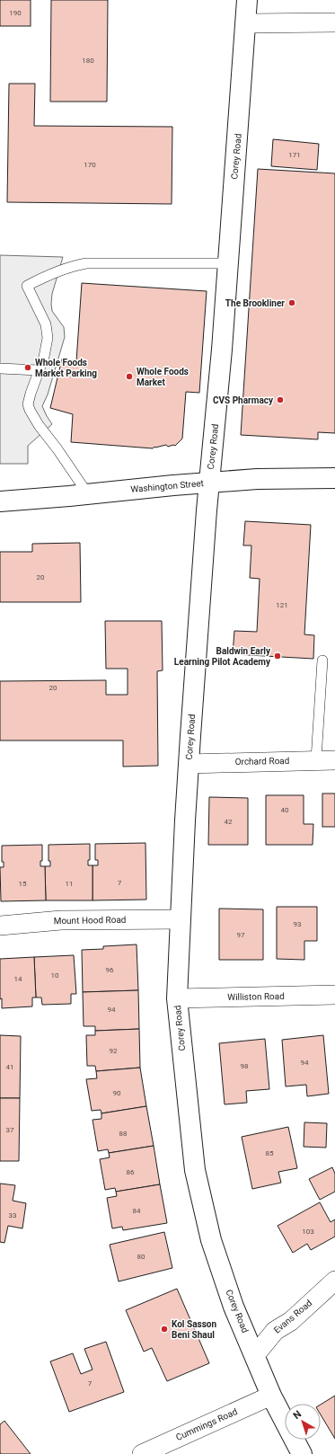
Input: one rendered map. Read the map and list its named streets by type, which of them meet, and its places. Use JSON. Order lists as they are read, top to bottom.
{
  "streets": {
    "street": [
      "Corey Road",
      "Washington Street",
      "Orchard Road",
      "Mount Hood Road",
      "Williston Road",
      "Evans Road",
      "Cummings Road"
    ]
  },
  "crossings": [
    ["Corey Road", "Washington Street"],
    ["Corey Road", "Orchard Road"],
    ["Corey Road", "Mount Hood Road"],
    ["Corey Road", "Williston Road"],
    ["Corey Road", "Evans Road"],
    ["Corey Road", "Cummings Road"]
  ],
  "places": [
    "The Brookliner",
    "Whole Foods Market Parking",
    "Whole Foods Market",
    "CVS Pharmacy",
    "Baldwin Early Learning Pilot Academy",
    "Kol Sasson Beni Shaul"
  ],
  "house_numbers": [
    "190",
    "180",
    "171",
    "170",
    "20",
    "121",
    "20",
    "40",
    "42",
    "7",
    "15",
    "11",
    "93",
    "97",
    "96",
    "10",
    "14",
    "94",
    "92",
    "94",
    "98",
    "41",
    "90",
    "37",
    "88",
    "85",
    "86",
    "84",
    "33",
    "103",
    "80",
    "7"
  ],
  "north": "top left"
}
